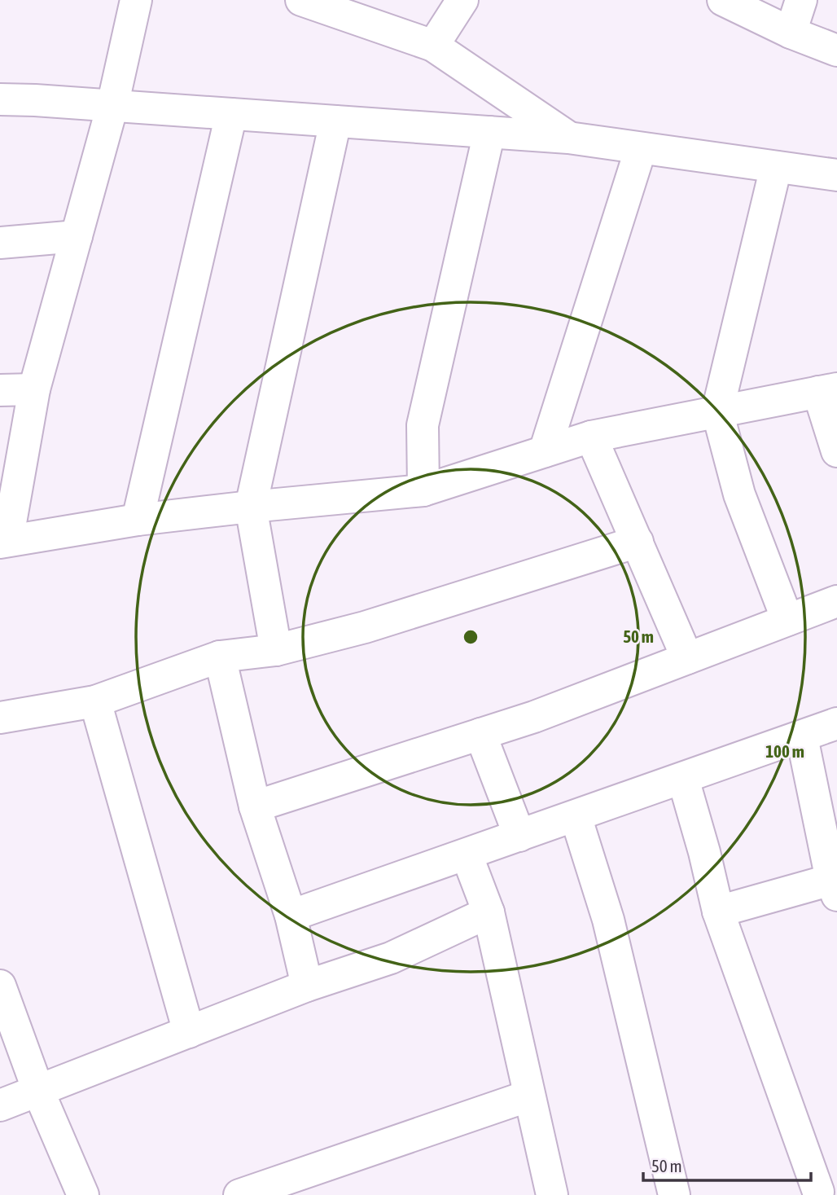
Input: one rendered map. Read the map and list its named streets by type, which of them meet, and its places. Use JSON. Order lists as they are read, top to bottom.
{
  "scale_bar": "50 m",
  "rings": ["50 m", "100 m"]
}
